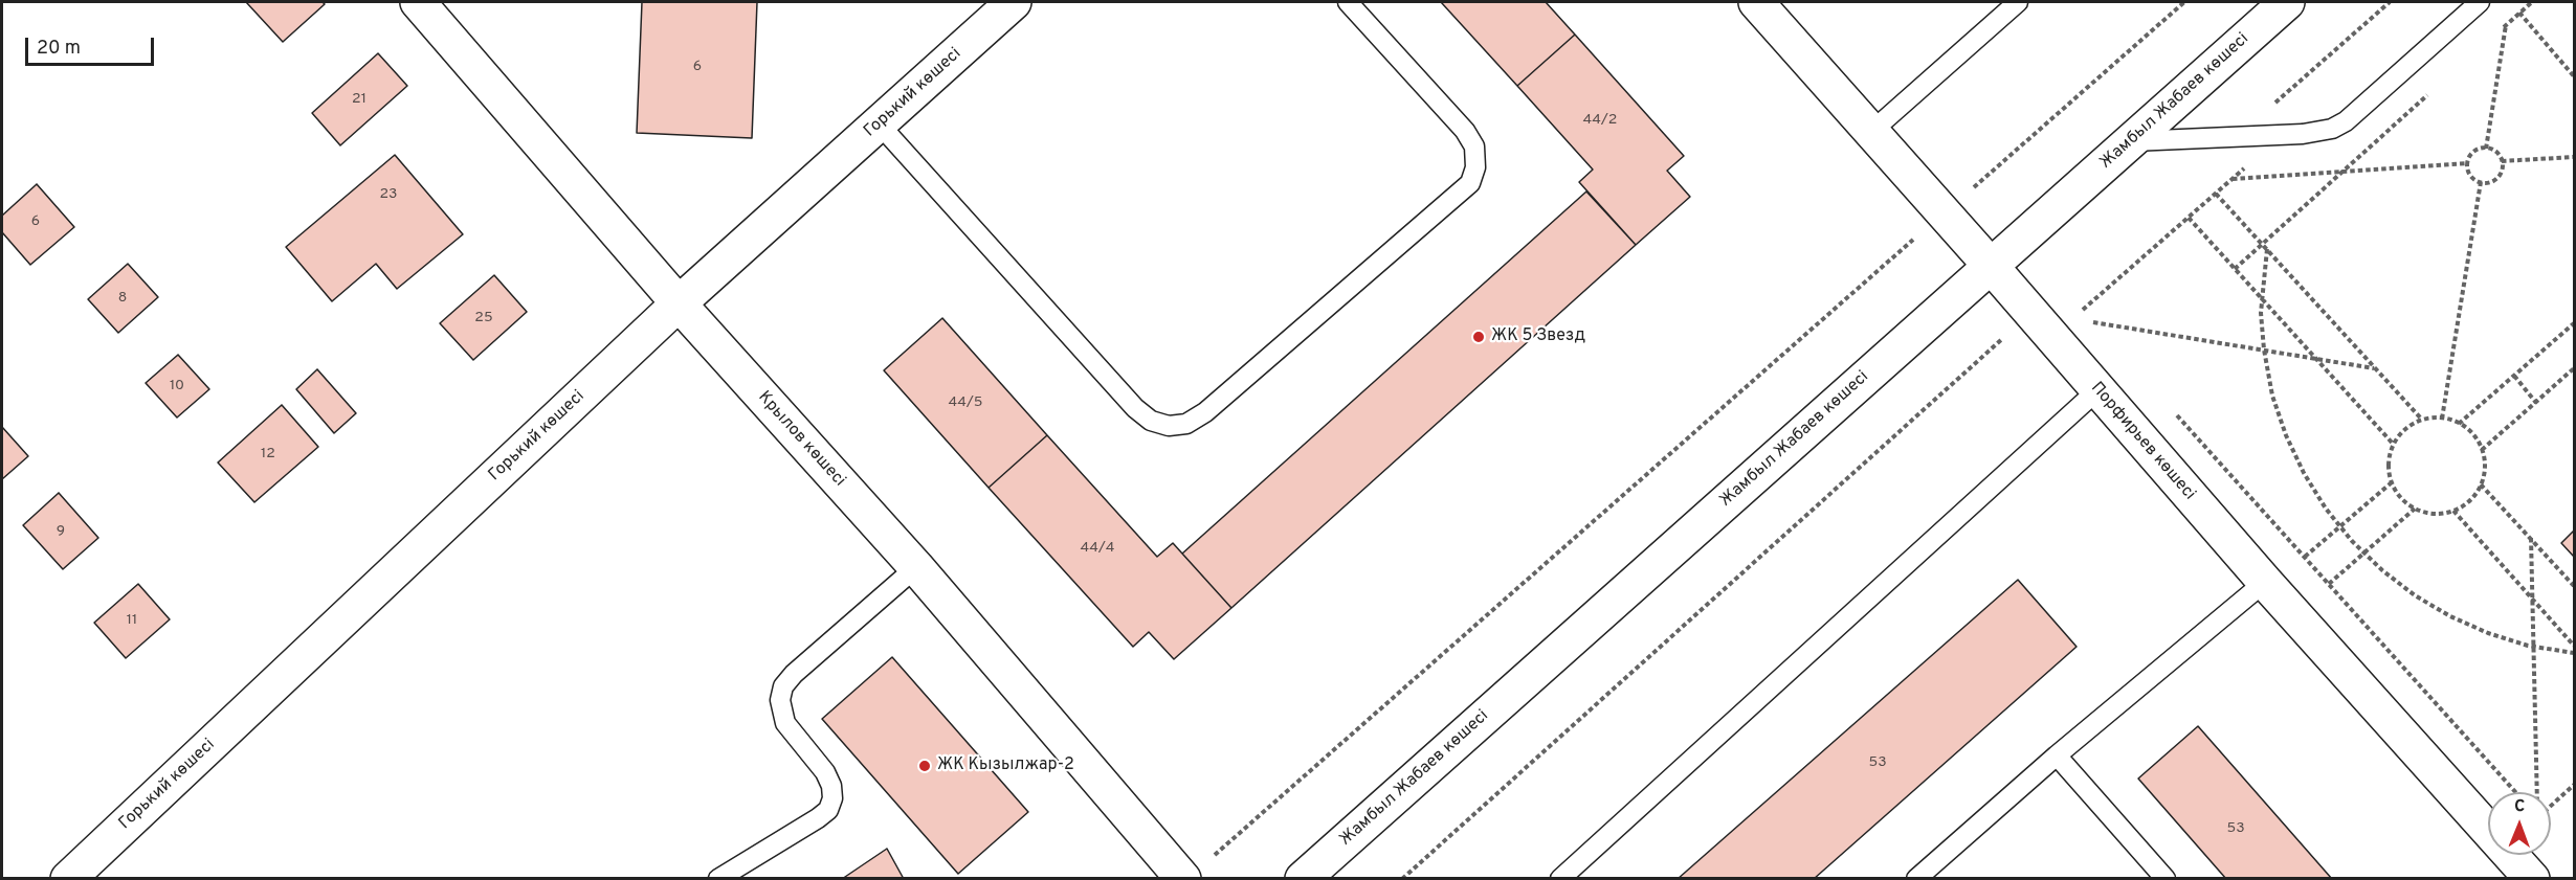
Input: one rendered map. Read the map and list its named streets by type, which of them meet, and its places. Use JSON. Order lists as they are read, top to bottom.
{
  "streets": {
    "street": [
      "Горький көшесі",
      "Жамбыл Жабаев көшесі",
      "Крылов көшесі",
      "Порфирьев көшесі"
    ]
  },
  "crossings": [
    ["Горький көшесі", "Крылов көшесі"],
    ["Жамбыл Жабаев көшесі", "Порфирьев көшесі"]
  ],
  "places": ["ЖК 5 Звезд", "ЖК Кызылжар-2"],
  "house_numbers": [
    "6",
    "21",
    "44/2",
    "23",
    "6",
    "8",
    "25",
    "10",
    "44/5",
    "12",
    "9",
    "44/4",
    "11",
    "53",
    "53"
  ],
  "scale_bar": "20 m",
  "north": "top"
}
